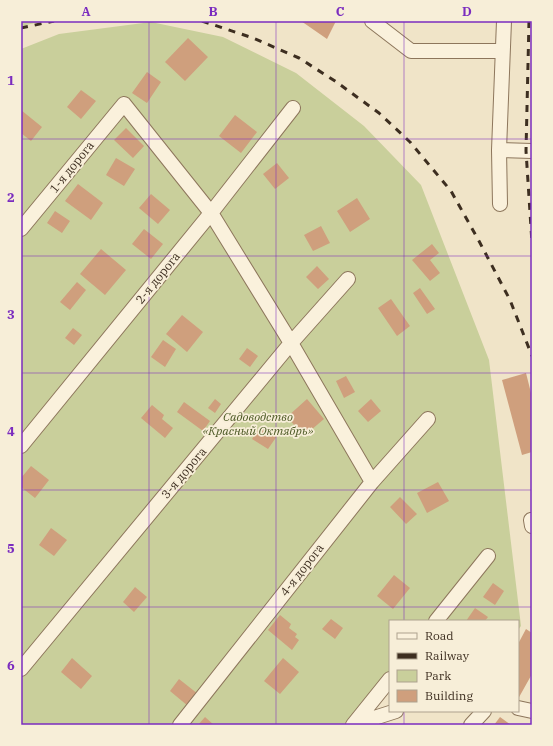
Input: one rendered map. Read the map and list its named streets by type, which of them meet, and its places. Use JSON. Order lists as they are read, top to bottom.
{
  "streets": {
    "street": [
      "1-я дорога",
      "2-я дорога",
      "3-я дорога",
      "4-я дорога"
    ]
  },
  "crossings": [
    ["1-я дорога", "2-я дорога"]
  ],
  "parks": ["Садоводство «Красный Октябрь»"],
  "legend": [
    "Road",
    "Railway",
    "Park",
    "Building"
  ],
  "grid": {
    "columns": [
      "A",
      "B",
      "C",
      "D"
    ],
    "rows": [
      "1",
      "2",
      "3",
      "4",
      "5",
      "6"
    ]
  }
}
